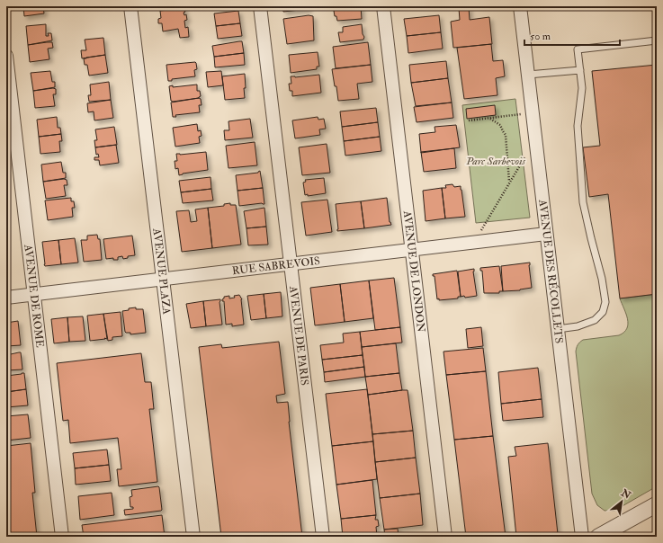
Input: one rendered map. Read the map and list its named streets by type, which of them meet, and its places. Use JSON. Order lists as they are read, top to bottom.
{
  "streets": {
    "street": [
      "RUE SABREVOIS",
      "AVENUE PLAZA",
      "AVENUE DE LONDON",
      "AVENUE DES RÉCOLLETS",
      "AVENUE DE ROME",
      "AVENUE DE PARIS"
    ]
  },
  "crossings": [
    ["RUE SABREVOIS", "AVENUE PLAZA"],
    ["RUE SABREVOIS", "AVENUE DE LONDON"],
    ["RUE SABREVOIS", "AVENUE DES RÉCOLLETS"],
    ["RUE SABREVOIS", "AVENUE DE ROME"],
    ["RUE SABREVOIS", "AVENUE DE PARIS"]
  ],
  "parks": ["Parc Sarbevois"],
  "scale_bar": "50 m",
  "north": "top right"
}
